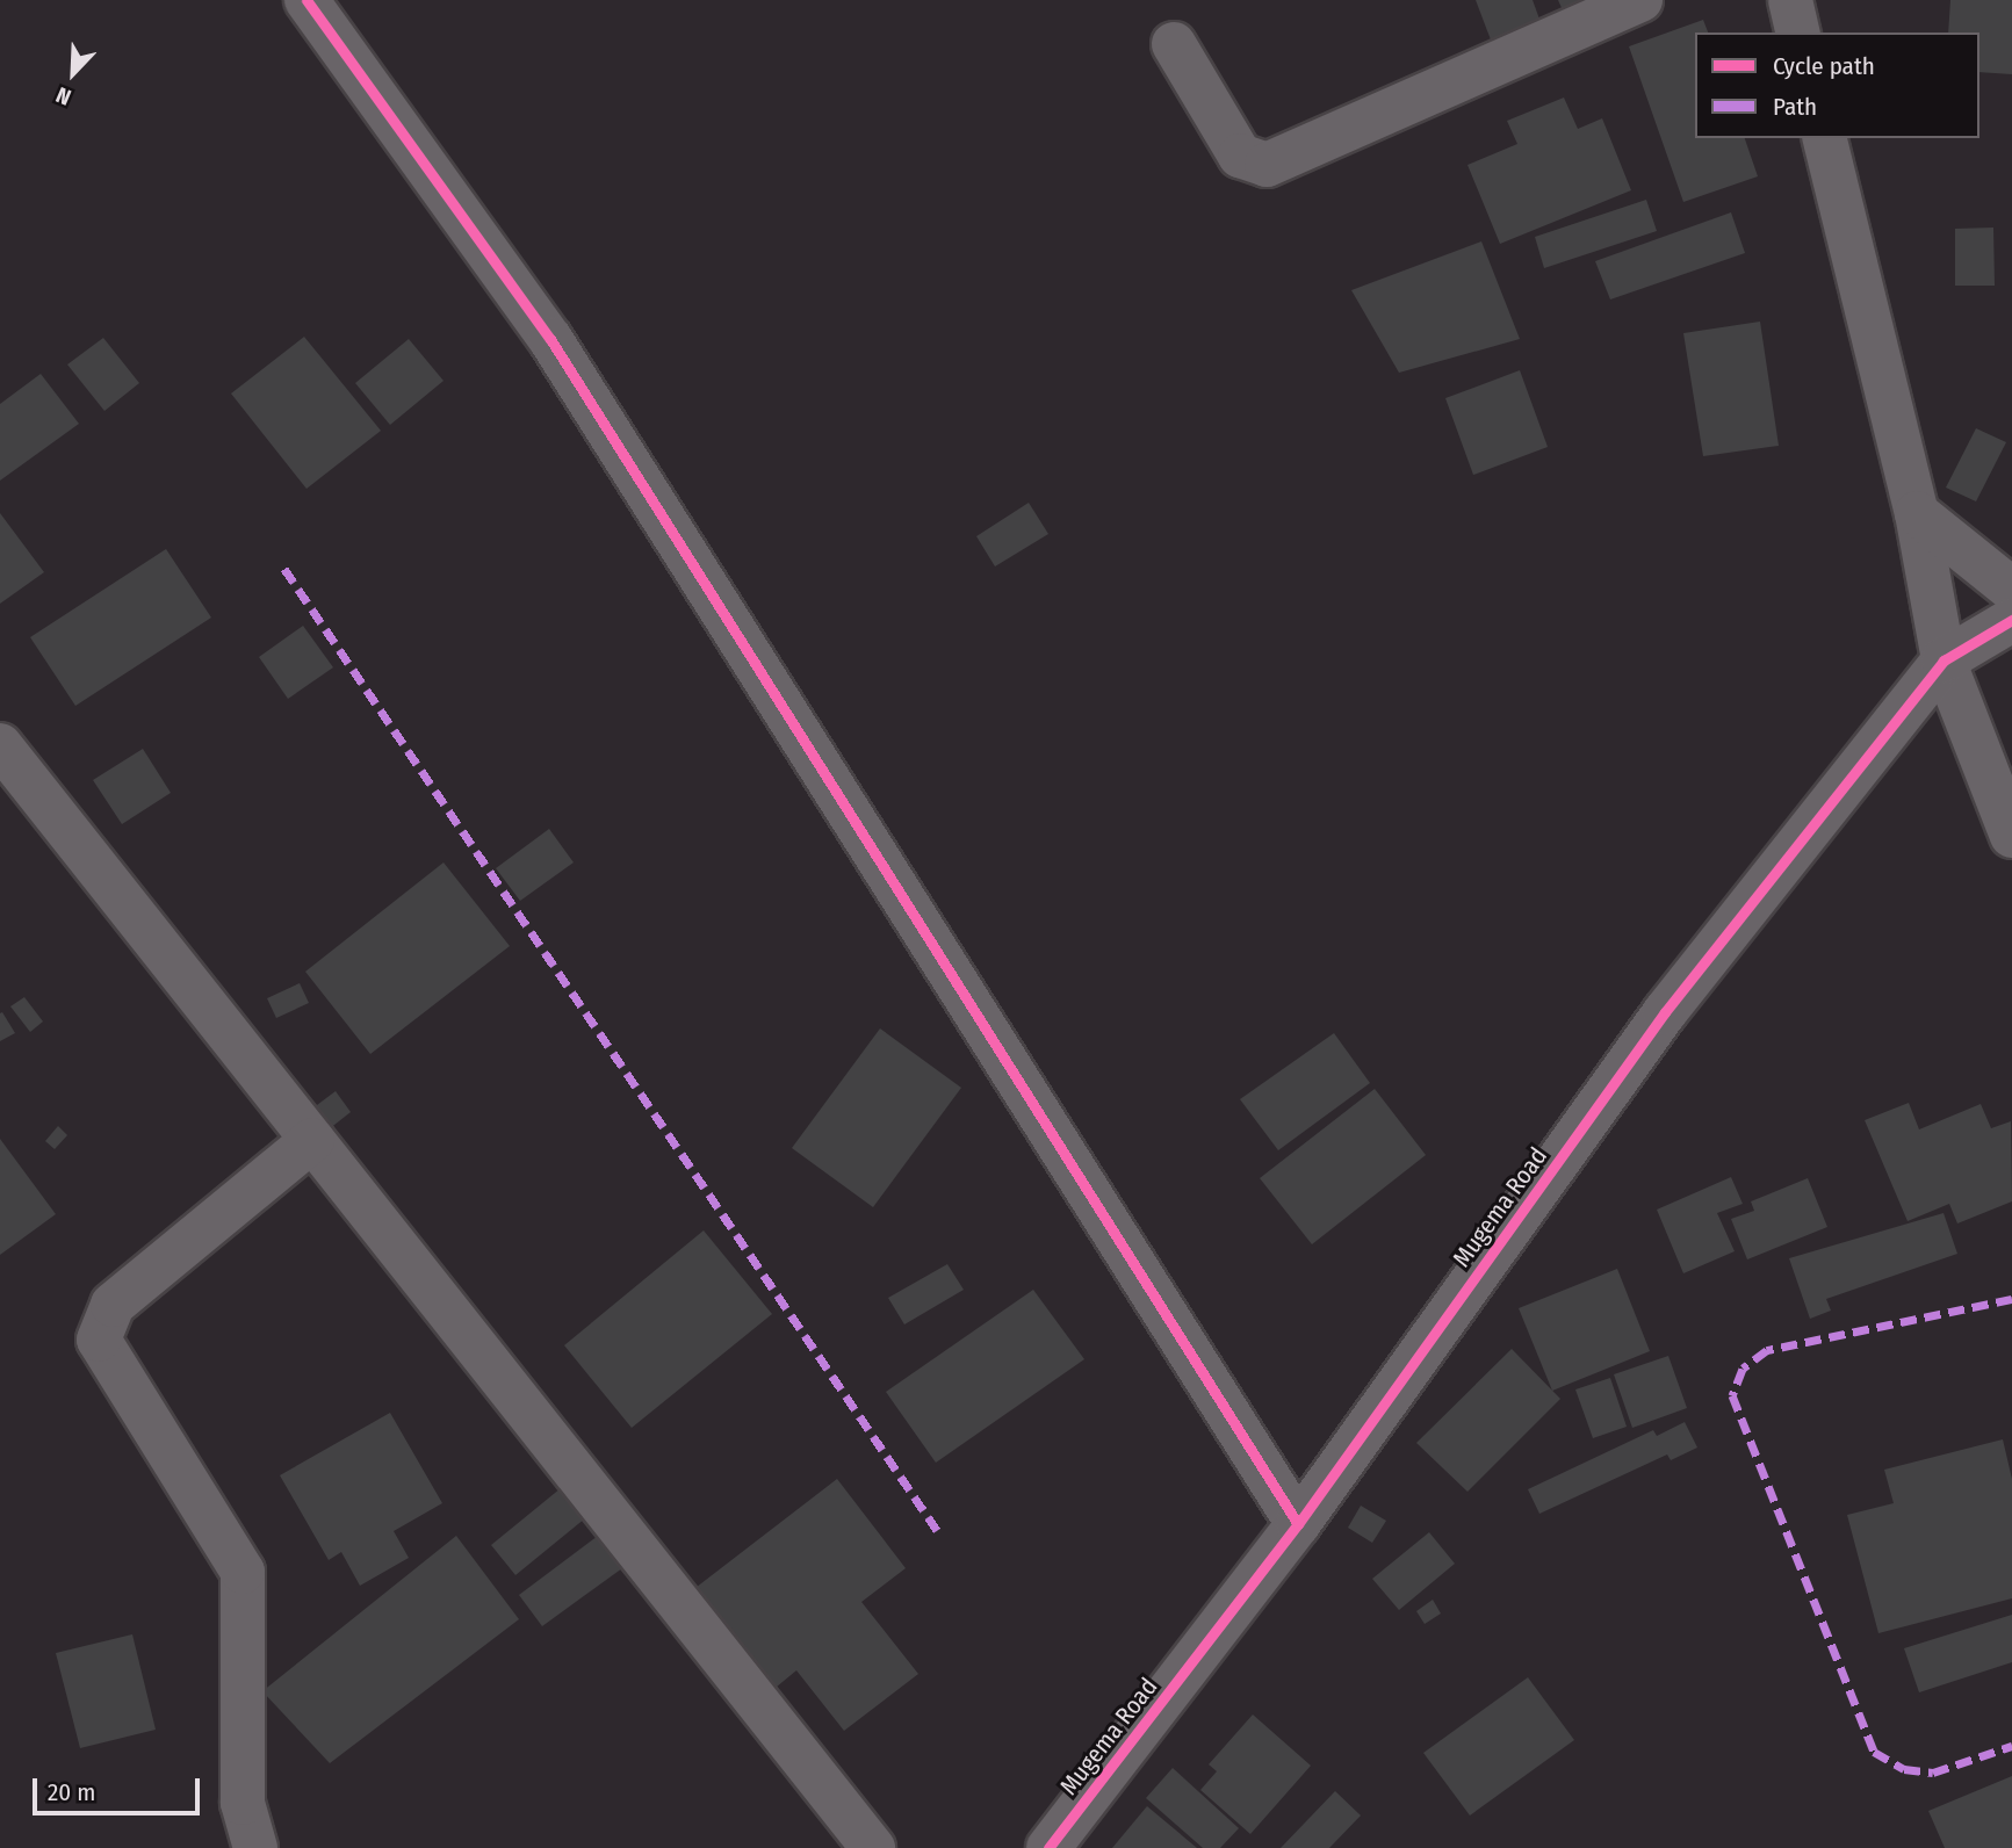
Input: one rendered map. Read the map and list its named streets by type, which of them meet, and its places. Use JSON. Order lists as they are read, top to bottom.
{
  "streets": {
    "street": ["Mugema Road"]
  },
  "legend": ["Cycle path", "Path"],
  "scale_bar": "20 m",
  "north": "bottom left"
}
